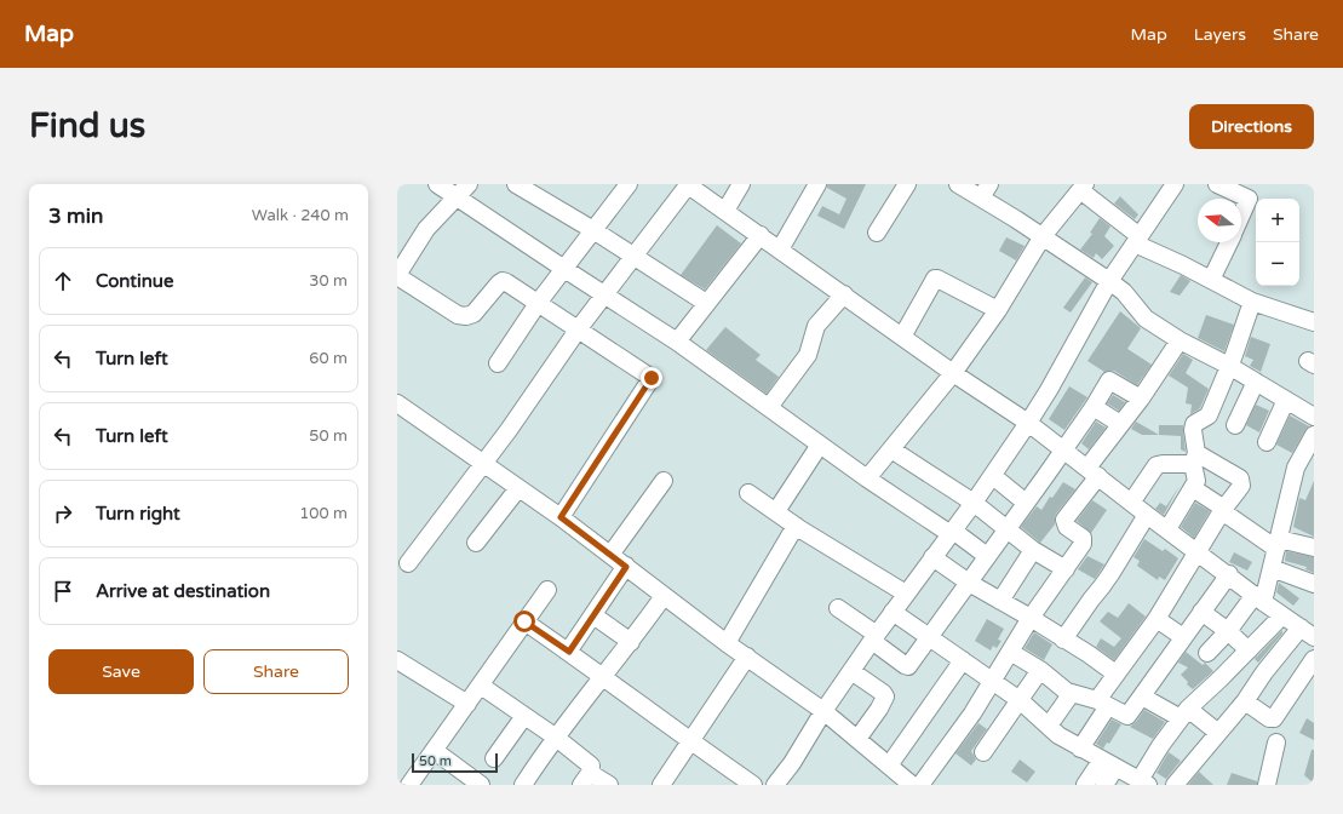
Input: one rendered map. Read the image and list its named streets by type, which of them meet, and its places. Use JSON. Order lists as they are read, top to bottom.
{
  "scale_bar": "50 m",
  "north": "left",
  "page": {
    "header": "Map",
    "nav": ["Map", "Layers", "Share"],
    "buttons": [
      "Directions",
      ["Save", "Share"]
    ],
    "title": "Find us",
    "heading": ["3 min", "Walk · 240 m"],
    "map_buttons": ["+", "−"],
    "list": [
      ["Continue", "30 m"],
      ["Turn left", "60 m"],
      ["Turn left", "50 m"],
      ["Turn right", "100 m"],
      "Arrive at destination"
    ],
    "scale": "50 m"
  }
}
